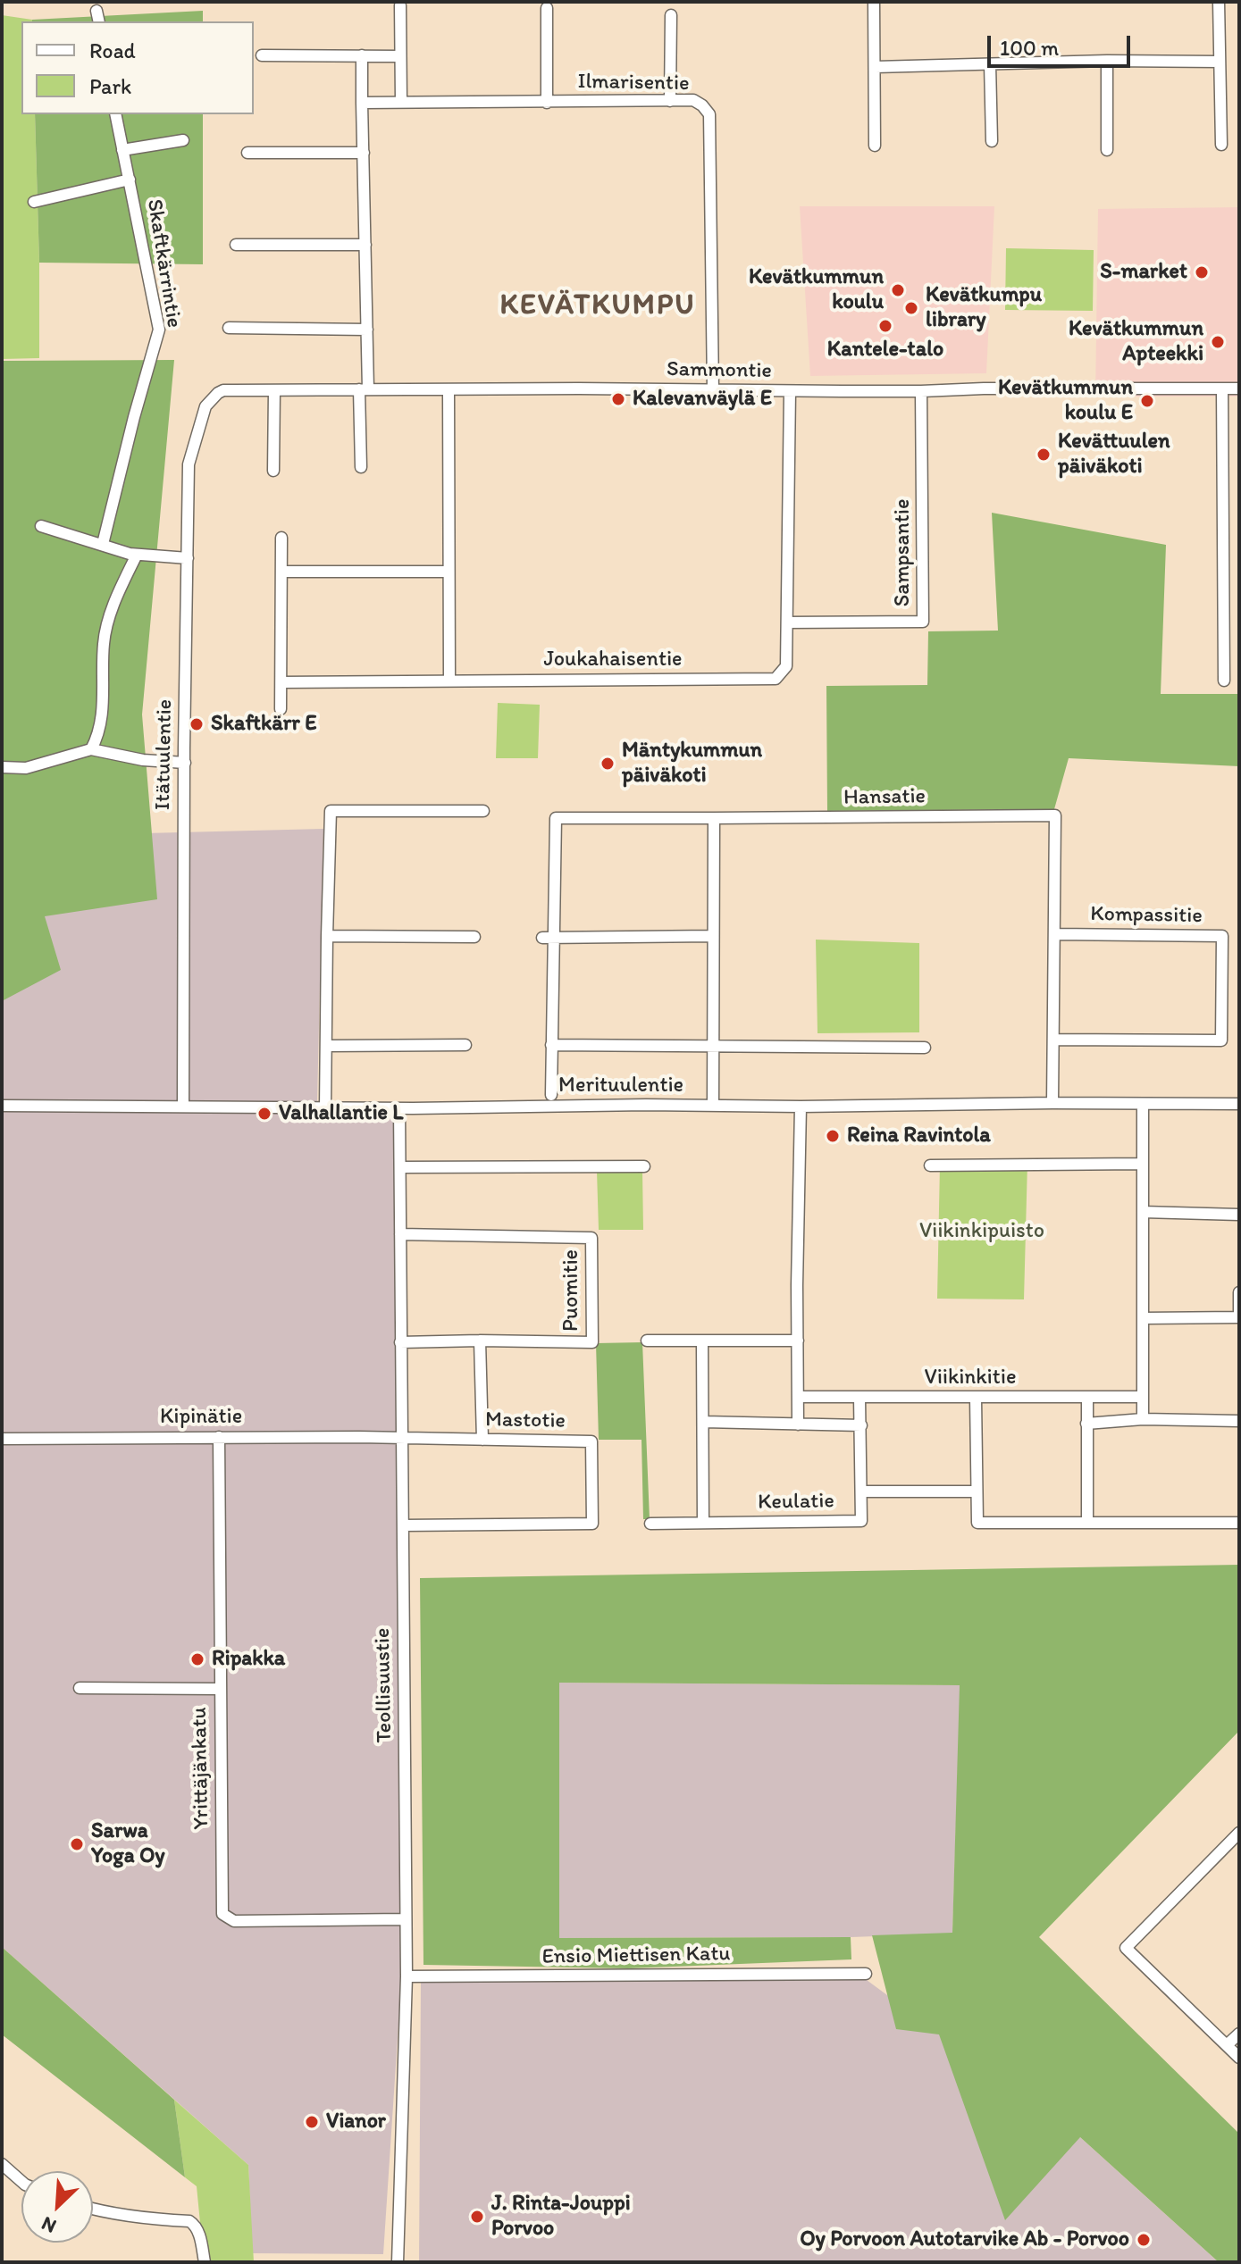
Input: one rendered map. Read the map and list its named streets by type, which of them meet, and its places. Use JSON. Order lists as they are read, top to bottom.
{
  "streets": {
    "street": [
      "Ilmarisentie",
      "Skaftkärrintie",
      "Sammontie",
      "Sampsantie",
      "Joukahaisentie",
      "Itätuulentie",
      "Hansatie",
      "Kompassitie",
      "Merituulentie",
      "Puomitie",
      "Viikinkitie",
      "Kipinätie",
      "Mastotie",
      "Keulatie",
      "Teollisuustie",
      "Yrittäjänkatu",
      "Ensio Miettisen Katu"
    ]
  },
  "crossings": [
    ["Ilmarisentie", "Sammontie"],
    ["Sammontie", "Sampsantie"],
    ["Sammontie", "Joukahaisentie"],
    ["Sammontie", "Itätuulentie"],
    ["Sampsantie", "Joukahaisentie"],
    ["Itätuulentie", "Merituulentie"],
    ["Hansatie", "Kompassitie"],
    ["Hansatie", "Merituulentie"],
    ["Merituulentie", "Teollisuustie"],
    ["Puomitie", "Teollisuustie"],
    ["Viikinkitie", "Keulatie"],
    ["Kipinätie", "Mastotie"],
    ["Kipinätie", "Teollisuustie"],
    ["Kipinätie", "Yrittäjänkatu"],
    ["Mastotie", "Teollisuustie"],
    ["Teollisuustie", "Yrittäjänkatu"],
    ["Teollisuustie", "Ensio Miettisen Katu"]
  ],
  "districts": ["KEVÄTKUMPU"],
  "parks": ["Viikinkipuisto"],
  "places": [
    "S-market",
    "Kevätkummun koulu",
    "Kevätkumpu library",
    "Kantele-talo",
    "Kevätkummun Apteekki",
    "Kalevanväylä E",
    "Kevätkummun koulu E",
    "Kevättuulen päiväkoti",
    "Skaftkärr E",
    "Mäntykummun päiväkoti",
    "Valhallantie L",
    "Reina Ravintola",
    "Ripakka",
    "Sarwa Yoga Oy",
    "Vianor",
    "J. Rinta-Jouppi Porvoo",
    "Oy Porvoon Autotarvike Ab - Porvoo"
  ],
  "legend": ["Road", "Park"],
  "scale_bar": "100 m",
  "north": "bottom left"
}
